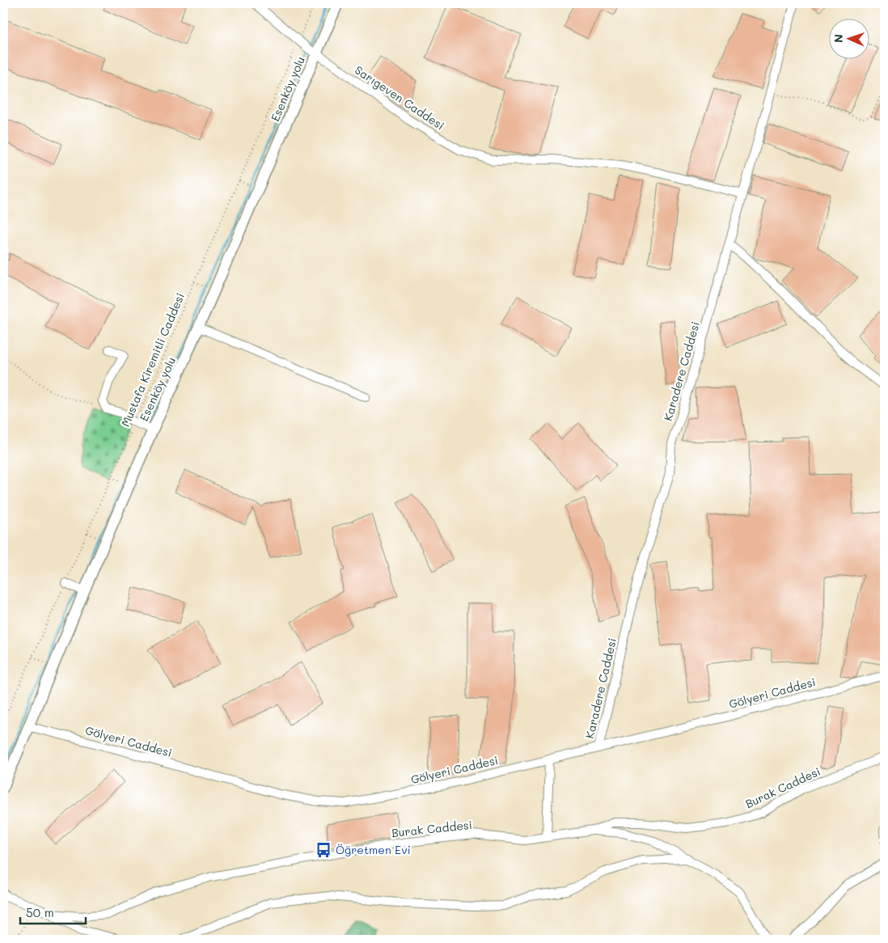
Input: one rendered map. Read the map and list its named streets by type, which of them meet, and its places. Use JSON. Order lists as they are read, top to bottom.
{
  "streets": {
    "street": [
      "Esenköy yolu",
      "Sarıgeven Caddesi",
      "Karadere Caddesi",
      "Gölyeri Caddesi",
      "Burak Caddesi"
    ],
    "path": ["Mustafa Kiremitli Caddesi"]
  },
  "crossings": [
    ["Esenköy yolu", "Sarıgeven Caddesi"],
    ["Esenköy yolu", "Mustafa Kiremitli Caddesi"],
    ["Esenköy yolu", "Gölyeri Caddesi"],
    ["Sarıgeven Caddesi", "Mustafa Kiremitli Caddesi"],
    ["Sarıgeven Caddesi", "Karadere Caddesi"],
    ["Karadere Caddesi", "Gölyeri Caddesi"]
  ],
  "places": {
    "bus stop": ["Öğretmen Evi"]
  },
  "scale_bar": "50 m",
  "north": "left"
}
